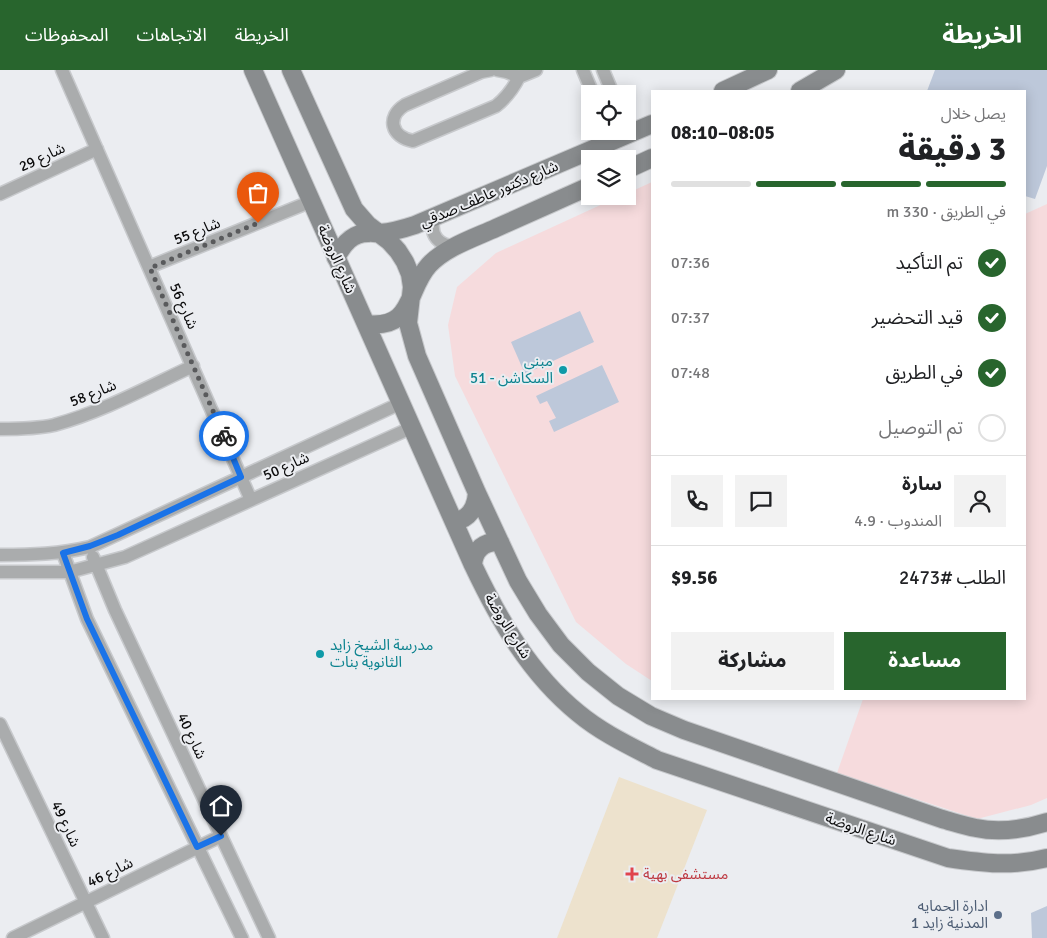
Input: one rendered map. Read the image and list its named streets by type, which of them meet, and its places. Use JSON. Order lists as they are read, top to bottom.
{
  "streets": {
    "street": [
      "شارع 29",
      "شارع دكتور عاطف صدقي",
      "شارع 55",
      "شارع الروضة",
      "شارع 56",
      "شارع 58",
      "شارع 50",
      "شارع 40",
      "شارع 49",
      "شارع 46"
    ]
  },
  "crossings": [
    ["شارع 29", "شارع 56"],
    ["شارع دكتور عاطف صدقي", "شارع الروضة"],
    ["شارع 55", "شارع الروضة"],
    ["شارع 55", "شارع 56"],
    ["شارع الروضة", "شارع 50"],
    ["شارع 56", "شارع 58"],
    ["شارع 56", "شارع 50"],
    ["شارع 50", "شارع 40"],
    ["شارع 40", "شارع 46"],
    ["شارع 49", "شارع 46"]
  ],
  "places": {
    "other": ["مبنى السكاشن - 51", "مدرسة الشيخ زايد الثانوية بنات", "ادارة الحمايه المدنية زايد 1"],
    "health": ["مستشفى بهية"]
  },
  "page": {
    "header": "الخريطة",
    "nav": ["الخريطة", "الاتجاهات", "المحفوظات"],
    "heading": ["3 دقيقة", "يصل خلال", "08:05–08:10"],
    "panel": [
      "سارة",
      "المندوب · 4.9",
      "الطلب #2473",
      "$9.56"
    ],
    "bar": "في الطريق · 330 m",
    "list": [
      ["تم التأكيد", "07:36"],
      ["قيد التحضير", "07:37"],
      ["في الطريق", "07:48"],
      "تم التوصيل"
    ],
    "buttons": ["مساعدة", "مشاركة"]
  }
}
